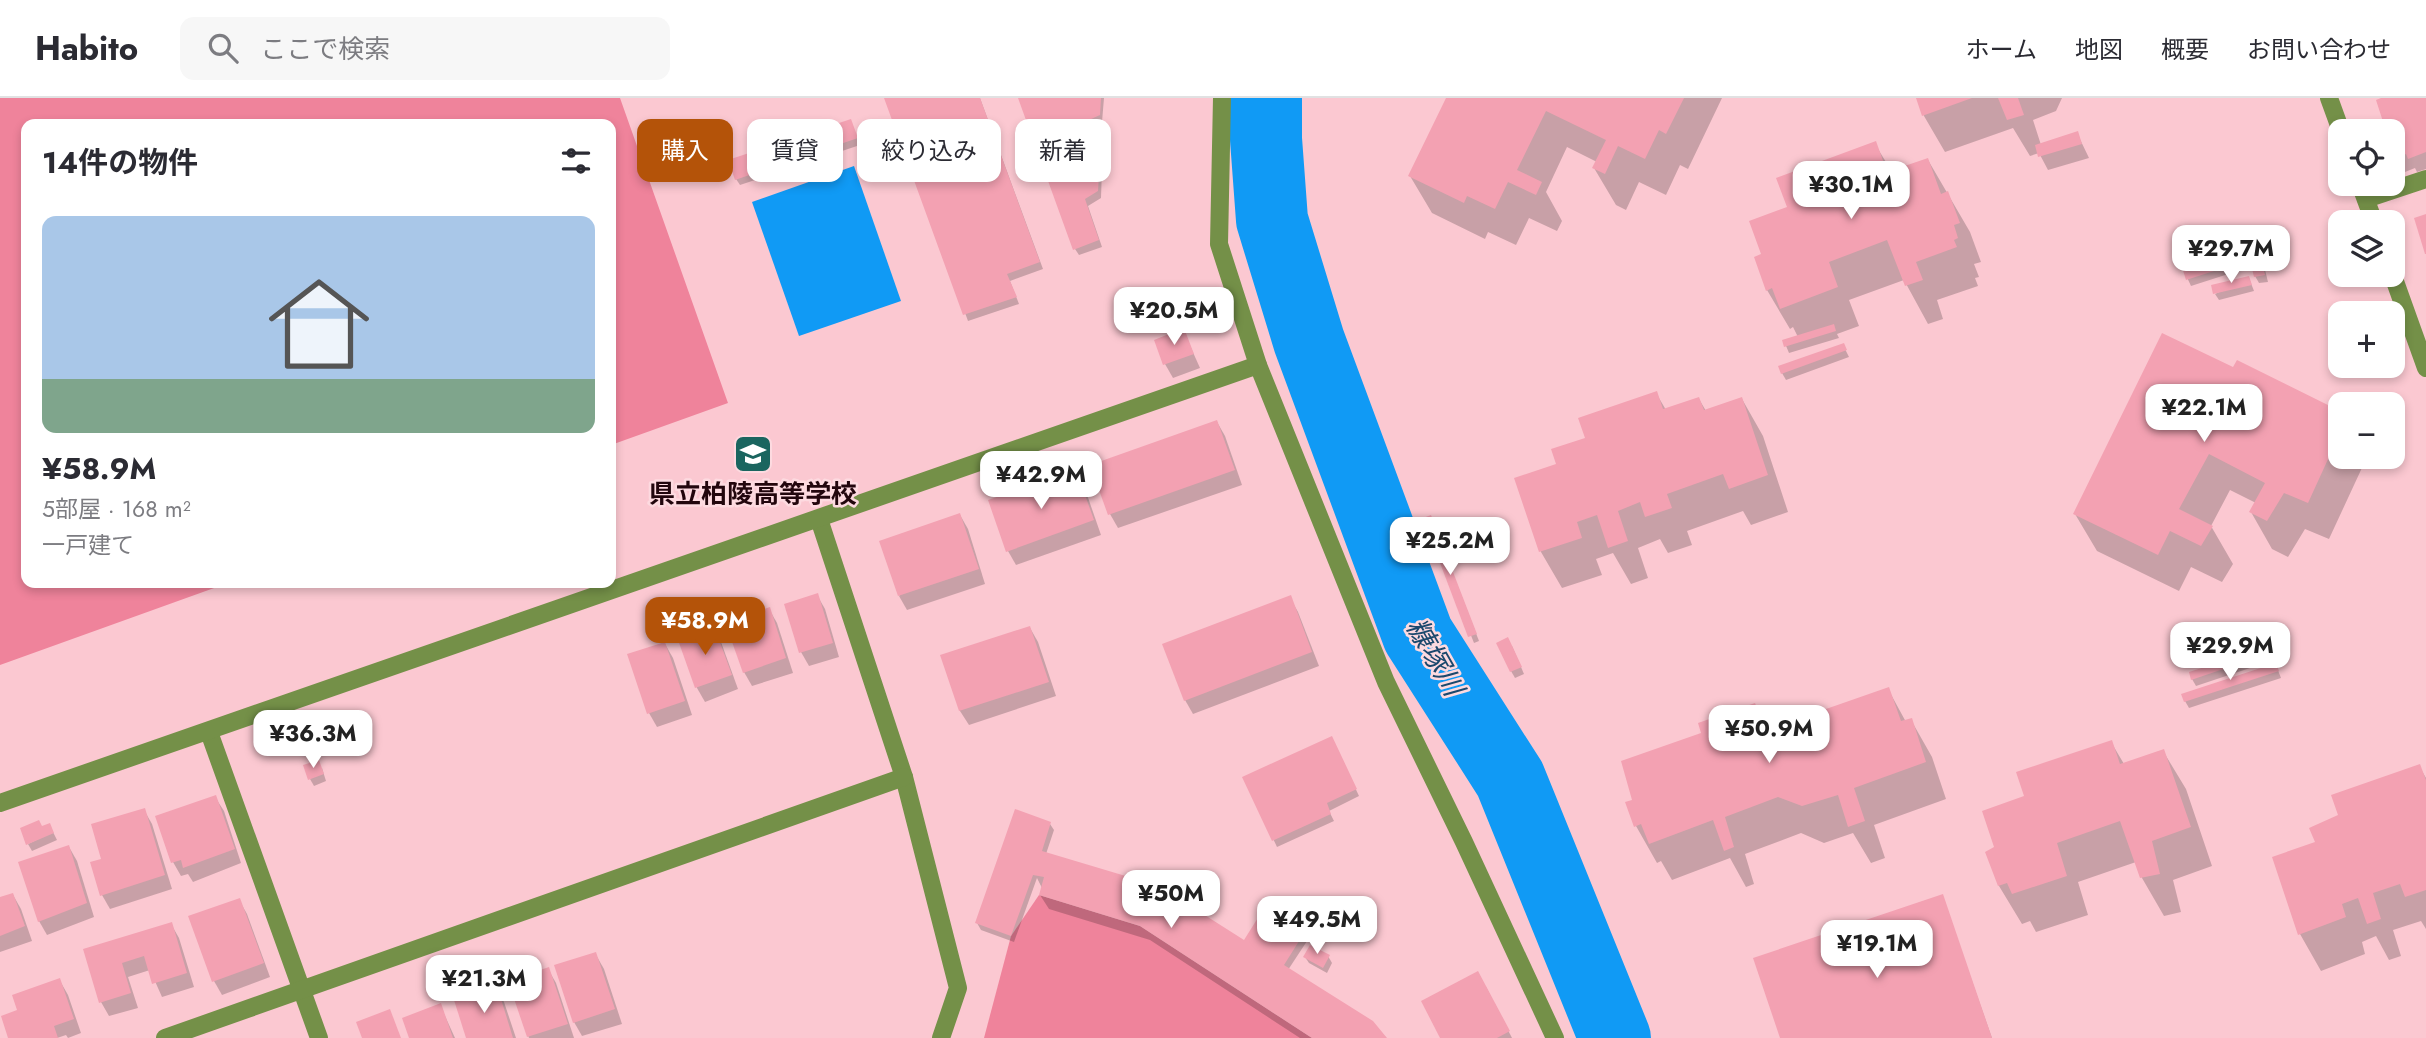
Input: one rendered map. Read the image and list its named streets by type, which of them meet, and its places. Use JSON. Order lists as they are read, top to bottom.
{
  "water": ["糠塚川"],
  "places": {
    "school or university": ["県立柏陵高等学校"]
  },
  "page": {
    "header": "Habito",
    "search": "ここで検索",
    "nav": [
      "ホーム",
      "地図",
      "概要",
      "お問い合わせ"
    ],
    "map_buttons": ["+", "−"],
    "chip": [
      "購入",
      "賃貸",
      "絞り込み",
      "新着"
    ],
    "heading": "14件の物件",
    "price": [
      "¥30.1M",
      "¥29.7M",
      "¥20.5M",
      "¥22.1M",
      "¥42.9M",
      "¥25.2M",
      "¥58.9M",
      "¥29.9M",
      "¥50.9M",
      "¥36.3M",
      "¥50M",
      "¥49.5M",
      "¥19.1M",
      "¥21.3M"
    ],
    "list": [
      {
        "name": "¥58.9M",
        "note": "5部屋 · 168 m² · 一戸建て"
      }
    ]
  }
}
